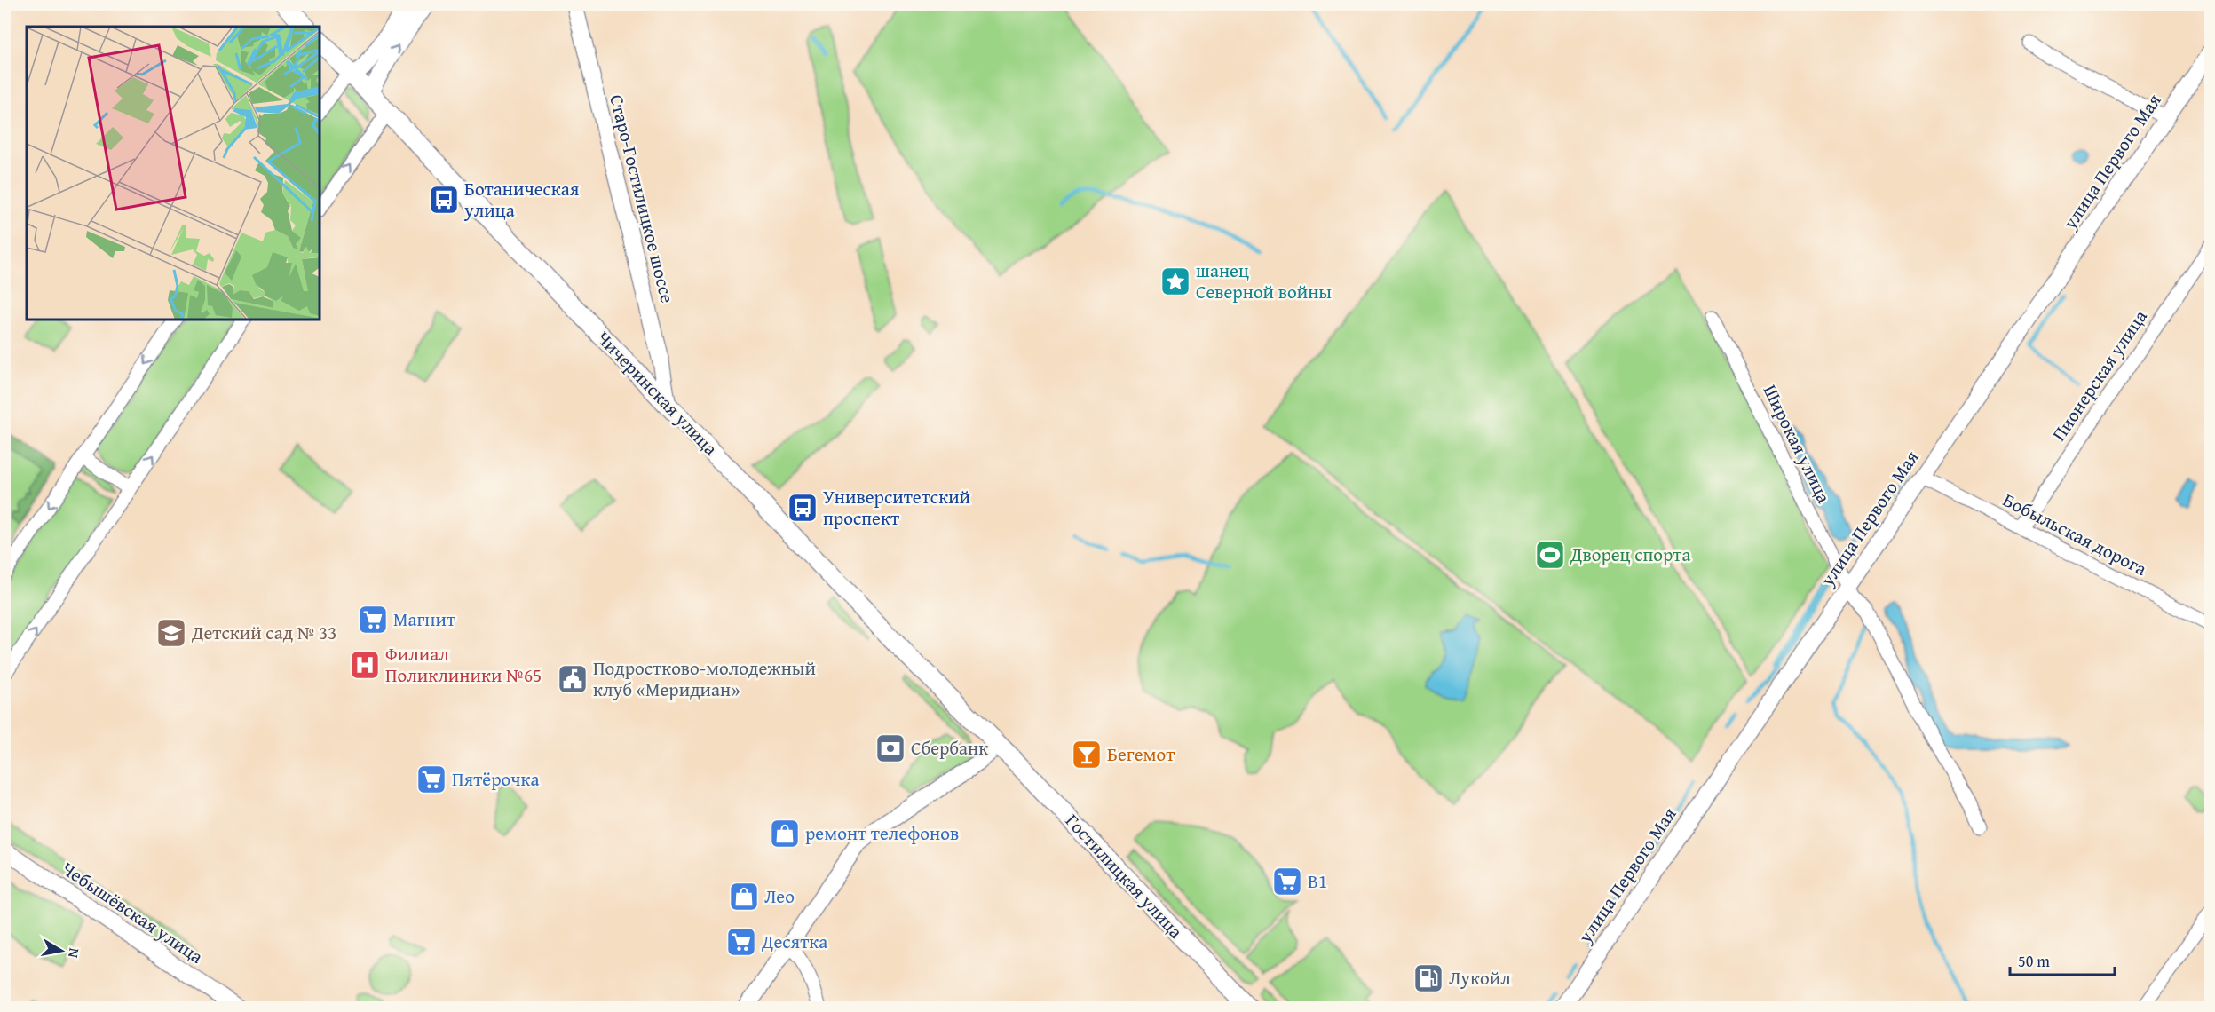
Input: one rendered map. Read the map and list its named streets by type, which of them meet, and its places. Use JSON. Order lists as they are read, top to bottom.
{
  "streets": {
    "main road": ["Чичеринская улица", "Гостилицкая улица"],
    "street": [
      "улица Первого Мая",
      "Старо-Гостилицкое шоссе",
      "Пионерская улица",
      "Широкая улица",
      "Бобыльская дорога",
      "Чебышёвская улица"
    ]
  },
  "crossings": [
    ["улица Первого Мая", "Широкая улица"],
    ["улица Первого Мая", "Бобыльская дорога"],
    ["Старо-Гостилицкое шоссе", "Чичеринская улица"],
    ["Пионерская улица", "Бобыльская дорога"],
    ["Чичеринская улица", "Гостилицкая улица"]
  ],
  "places": {
    "bus stop": ["Ботаническая улица", "Университетский проспект"],
    "place": ["шанец Северной войны"],
    "sports": ["Дворец спорта"],
    "supermarket": [
      "Магнит",
      "Пятёрочка",
      "В1",
      "Десятка"
    ],
    "school or university": ["Детский сад № 33"],
    "hospital": ["Филиал Поликлиники №65"],
    "public building": ["Подростково-молодежный клуб «Меридиан»"],
    "bank": ["Сбербанк"],
    "bar": ["Бегемот"],
    "shop": ["ремонт телефонов", "Лео"],
    "fuel station": ["Лукойл"]
  },
  "scale_bar": "50 m",
  "north": "right"
}
